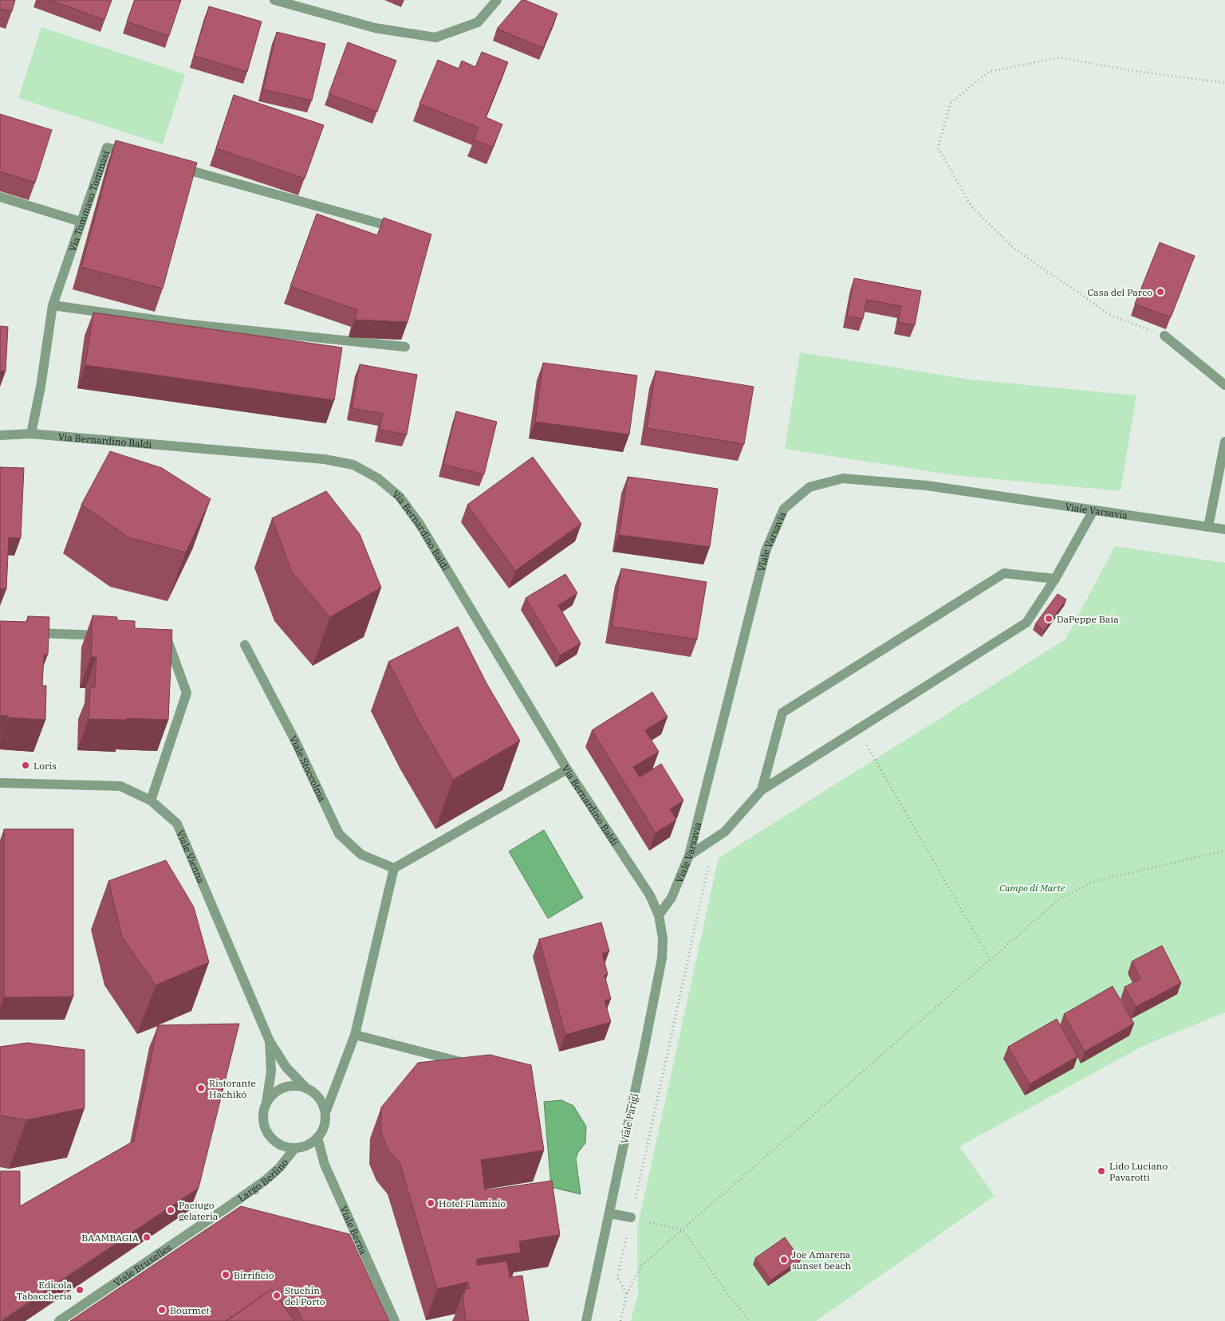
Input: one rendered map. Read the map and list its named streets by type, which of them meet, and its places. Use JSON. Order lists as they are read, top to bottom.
{
  "streets": {
    "street": [
      "Via Tommaso Tommasi",
      "Via Bernardino Baldi",
      "Viale Varsavia",
      "Viale Stoccolma",
      "Viale Vienna",
      "Viale Parigi",
      "Largo Berlino",
      "Viale Berna",
      "Viale Bruxelles"
    ]
  },
  "crossings": [
    ["Via Tommaso Tommasi", "Via Bernardino Baldi"],
    ["Via Bernardino Baldi", "Viale Varsavia"],
    ["Via Bernardino Baldi", "Viale Parigi"],
    ["Viale Varsavia", "Viale Parigi"],
    ["Viale Vienna", "Largo Berlino"],
    ["Largo Berlino", "Viale Berna"],
    ["Largo Berlino", "Viale Bruxelles"]
  ],
  "parks": ["Campo di Marte"],
  "places": [
    "Casa del Parco",
    "DaPeppe Baia",
    "Loris",
    "Ristorante Hachikó",
    "Lido Luciano Pavarotti",
    "Hotel Flaminio",
    "Paciugo gelateria",
    "BAAMBAGIA",
    "Joe Amarena sunset beach",
    "Birrificio",
    "Edicola Tabaccheria",
    "Stuchin del Porto",
    "Bourmet"
  ]
}
